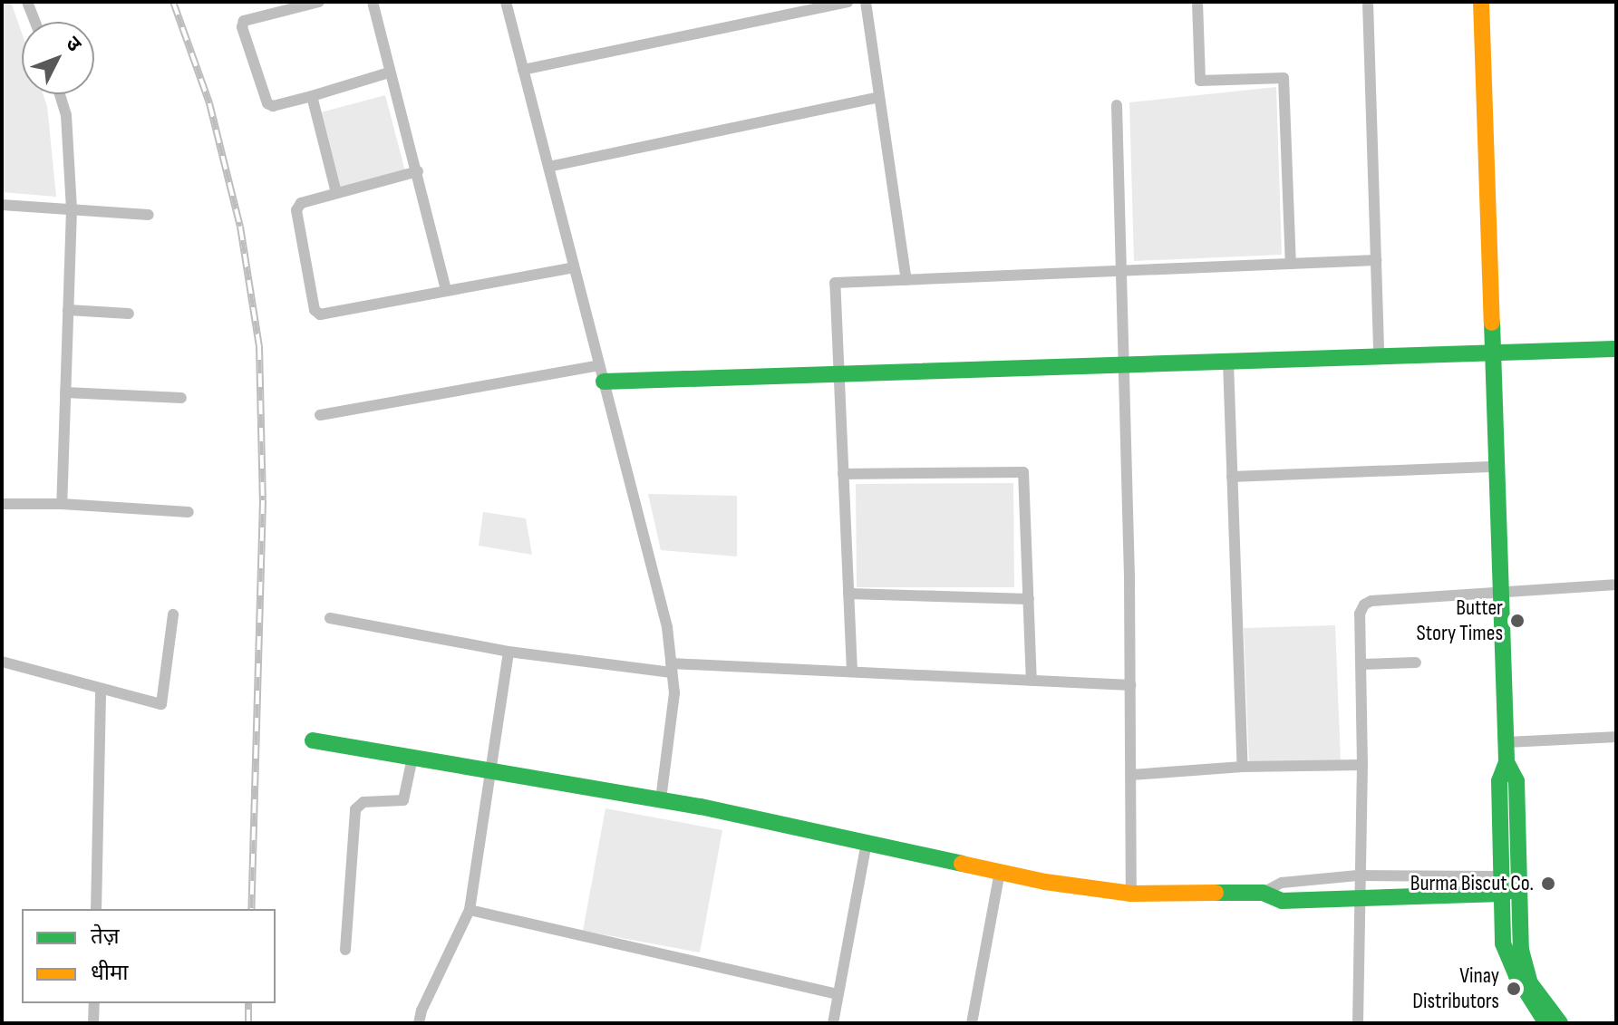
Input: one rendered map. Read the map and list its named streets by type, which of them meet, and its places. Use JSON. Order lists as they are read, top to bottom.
{
  "places": ["Butter Story Times", "Burma Biscut Co.", "Vinay Distributors"],
  "legend": ["तेज़", "धीमा"],
  "north": "top right"
}
